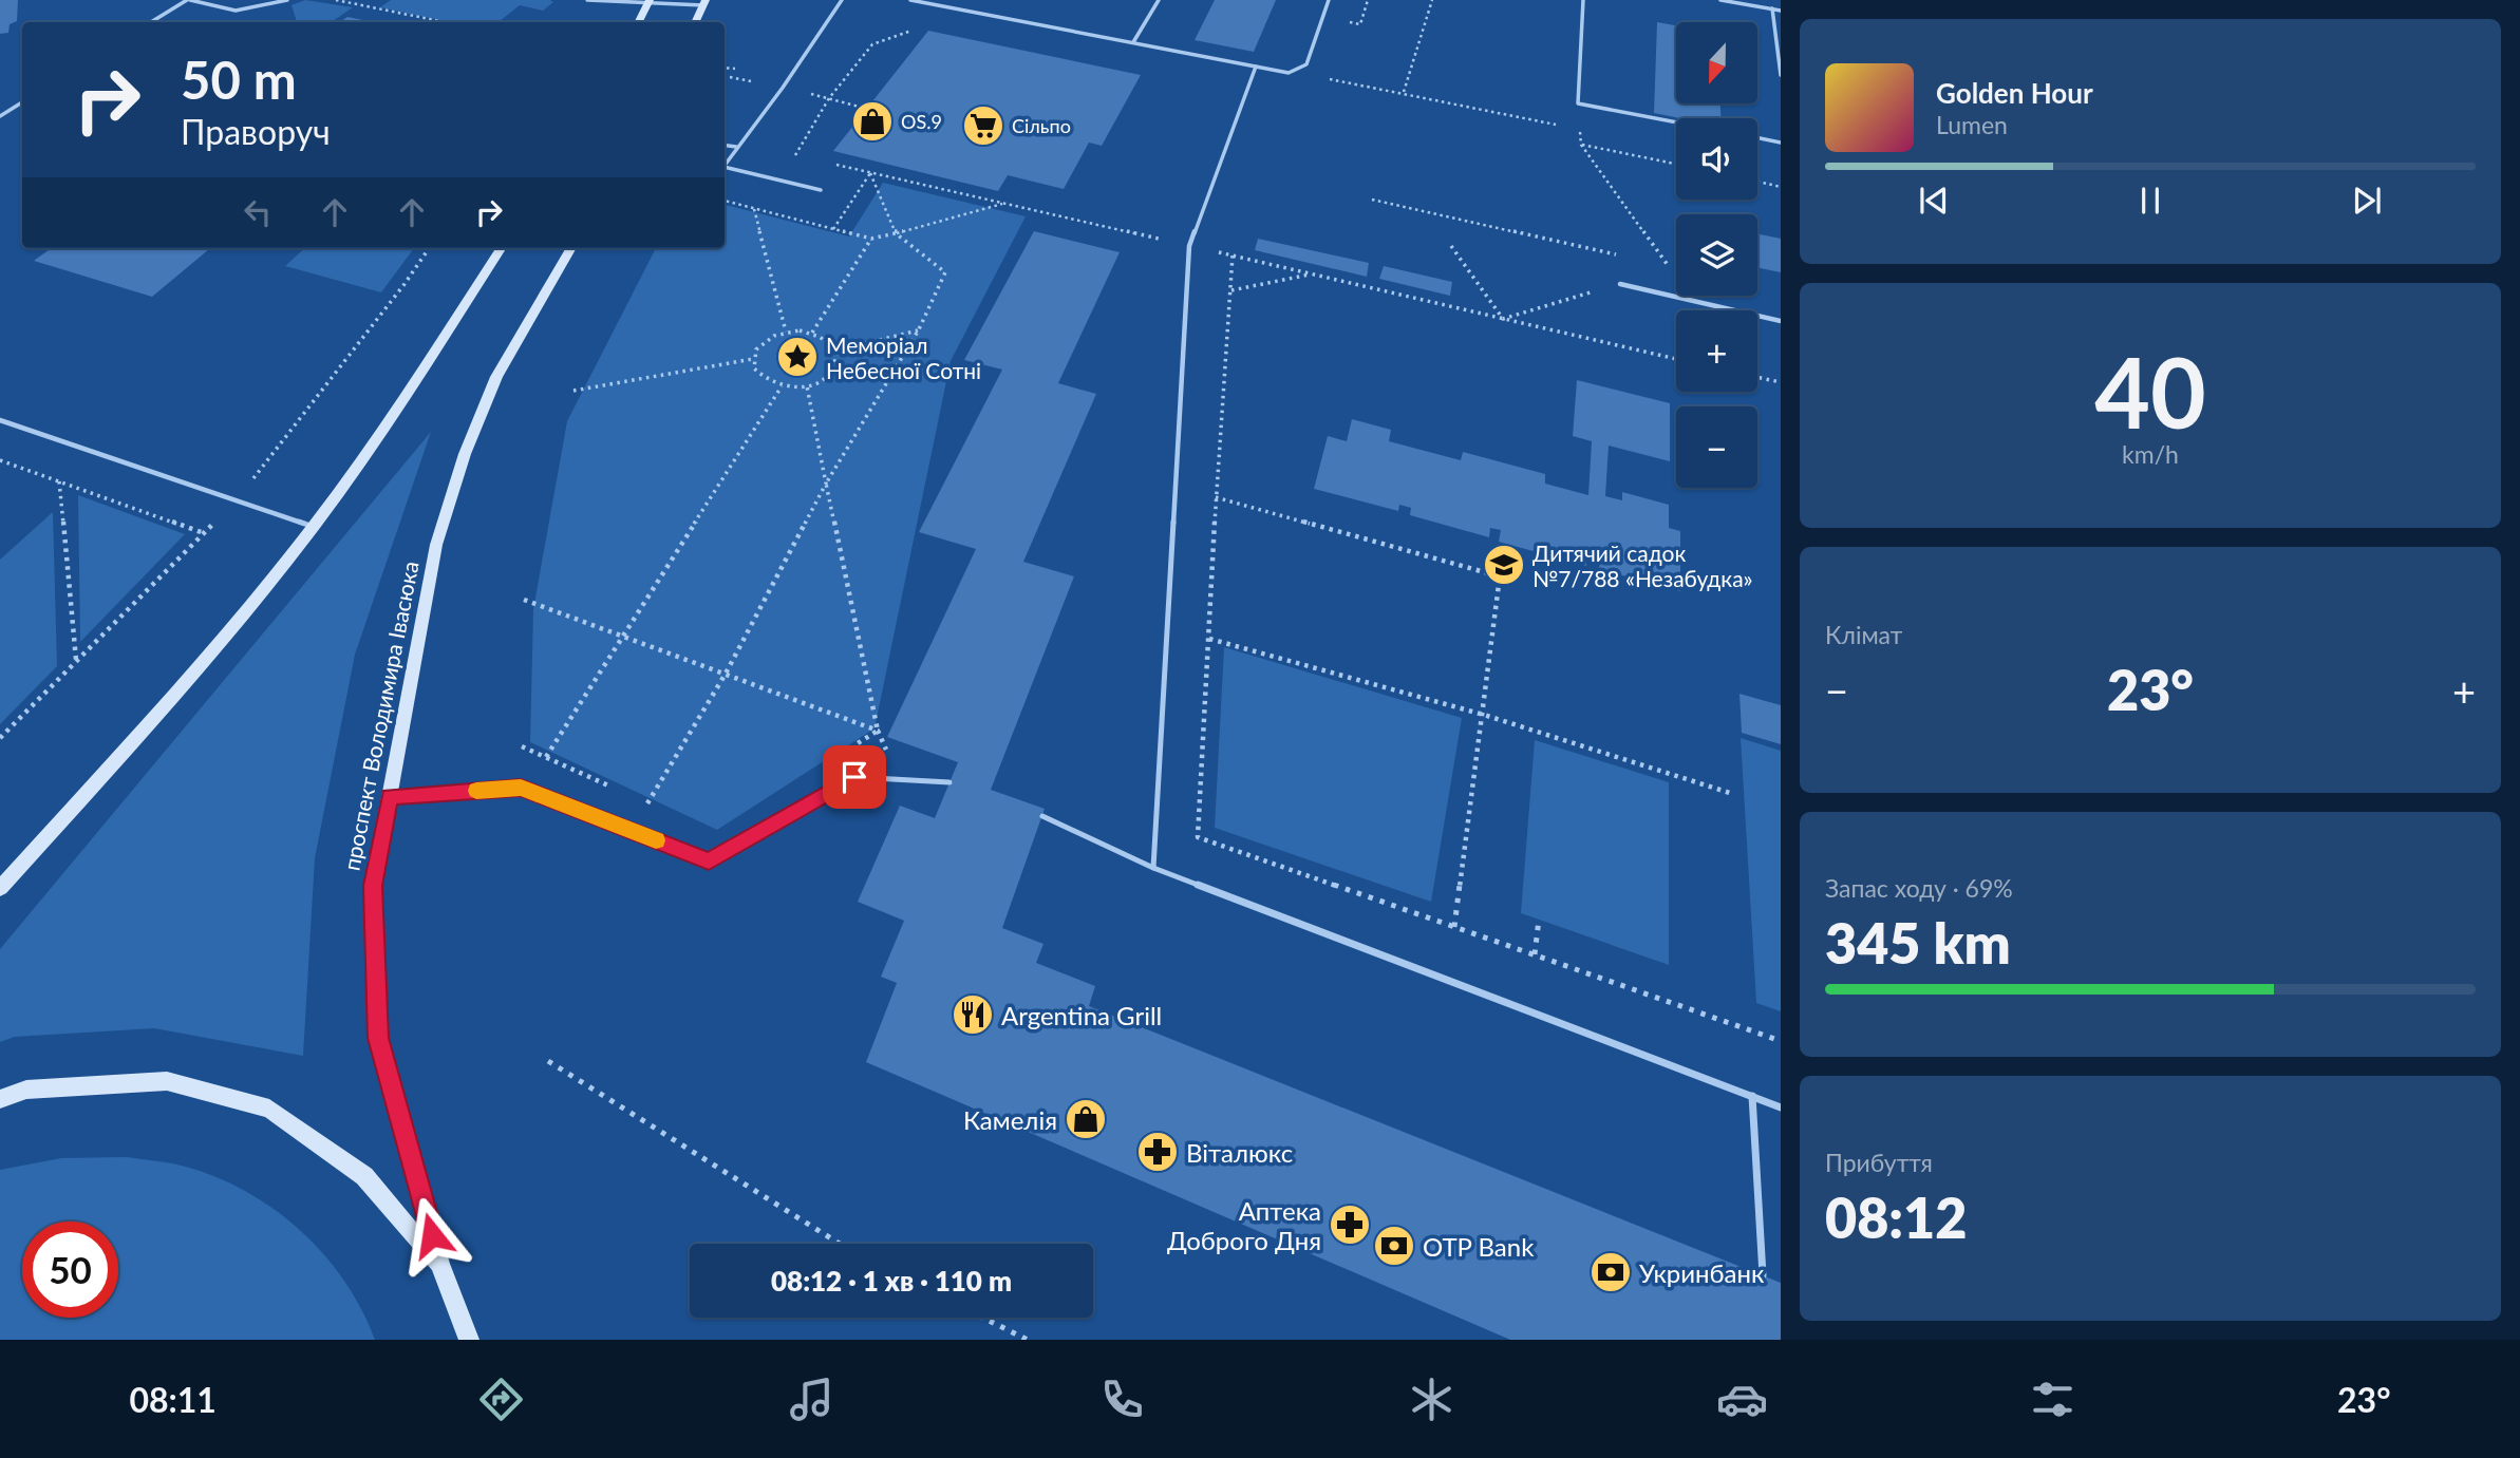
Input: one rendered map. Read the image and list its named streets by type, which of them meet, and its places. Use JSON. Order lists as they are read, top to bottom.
{
  "streets": {
    "main road": ["проспект Володимира Івасюка"]
  },
  "places": {
    "shop": ["OS.9", "Камелія"],
    "supermarket": ["Сільпо"],
    "place": ["Меморіал Небесної Сотні"],
    "school or university": ["Дитячий садок №7/788 «Незабудка»"],
    "restaurant": ["Argentina Grill"],
    "pharmacy": ["Віталюкс", "Аптека Доброго Дня"],
    "bank": ["OTP Bank", "Укринбанк"]
  },
  "north": "bottom",
  "page": {
    "map_buttons": ["+", "−"],
    "turn": ["50 m", "Праворуч"],
    "song": ["Golden Hour", "Lumen"],
    "tile": [
      ["40", "km/h"],
      "Клімат",
      ["Запас ходу · 69%", "345 km"],
      ["Прибуття", "08:12"]
    ],
    "heat": ["−", "23°", "+"],
    "limit": "50",
    "trip": "08:12 · 1 хв · 110 m",
    "tabs": ["08:11", "23°"]
  }
}
